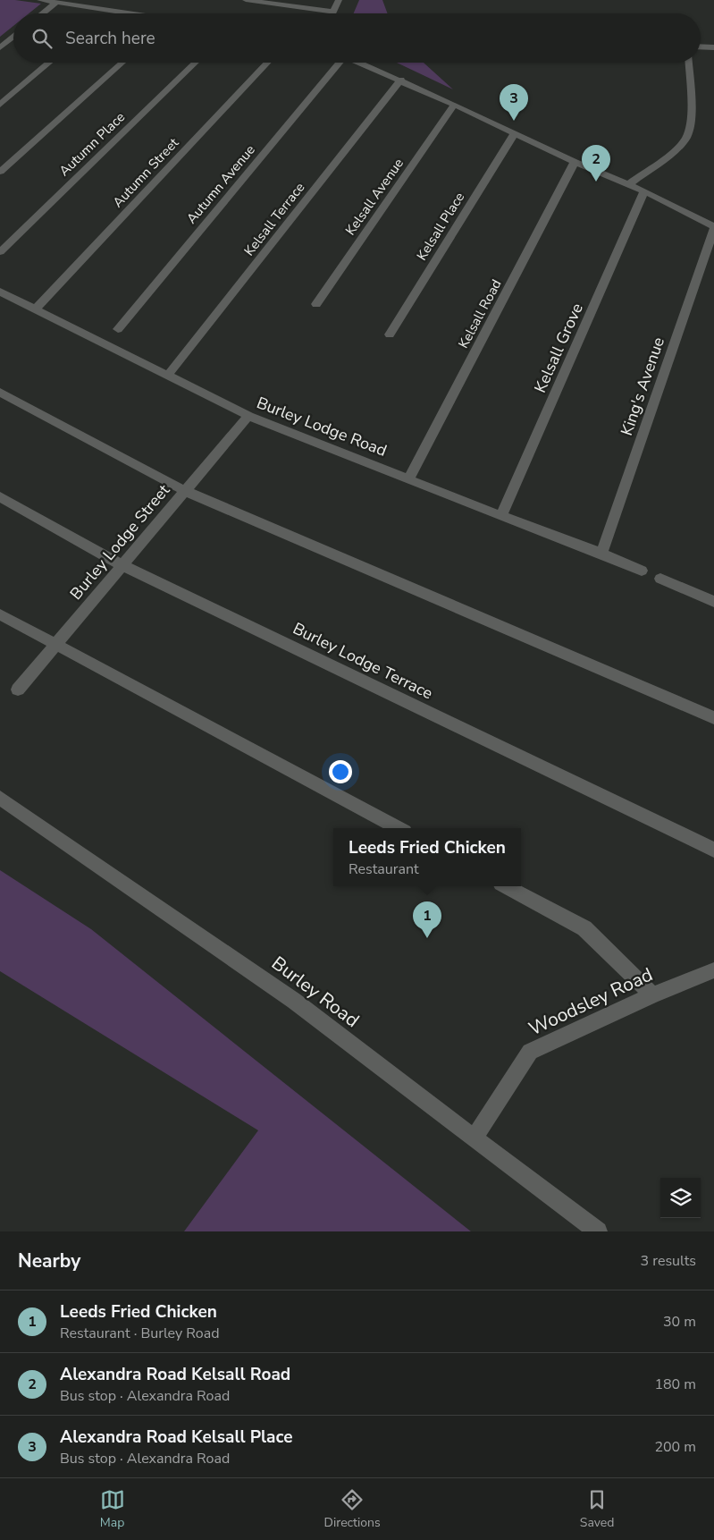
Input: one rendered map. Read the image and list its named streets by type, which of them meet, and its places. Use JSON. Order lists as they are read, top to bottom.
{
  "streets": {
    "street": [
      "Autumn Place",
      "Autumn Street",
      "Autumn Avenue",
      "Kelsall Avenue",
      "Kelsall Terrace",
      "Kelsall Place",
      "Kelsall Road",
      "Kelsall Grove",
      "King's Avenue",
      "Burley Lodge Road",
      "Burley Lodge Street",
      "Burley Lodge Terrace",
      "Burley Road",
      "Woodsley Road"
    ]
  },
  "crossings": [
    ["Autumn Street", "Burley Lodge Road"],
    ["Kelsall Terrace", "Burley Lodge Road"],
    ["Kelsall Road", "Burley Lodge Road"],
    ["Kelsall Grove", "Burley Lodge Road"],
    ["King's Avenue", "Burley Lodge Road"],
    ["Burley Lodge Road", "Burley Lodge Street"],
    ["Burley Lodge Street", "Burley Lodge Terrace"],
    ["Burley Road", "Woodsley Road"]
  ],
  "page": {
    "search": "Search here",
    "pins": ["3", "2", "1"],
    "popup": ["Leeds Fried Chicken", "Restaurant"],
    "heading": ["Nearby", "3 results"],
    "list": [
      {
        "mark": "1",
        "name": "Leeds Fried Chicken",
        "note": "Restaurant · Burley Road",
        "value": "30 m"
      },
      {
        "mark": "2",
        "name": "Alexandra Road Kelsall Road",
        "note": "Bus stop · Alexandra Road",
        "value": "180 m"
      },
      {
        "mark": "3",
        "name": "Alexandra Road Kelsall Place",
        "note": "Bus stop · Alexandra Road",
        "value": "200 m"
      }
    ],
    "nav": ["Map", "Directions", "Saved"]
  }
}
